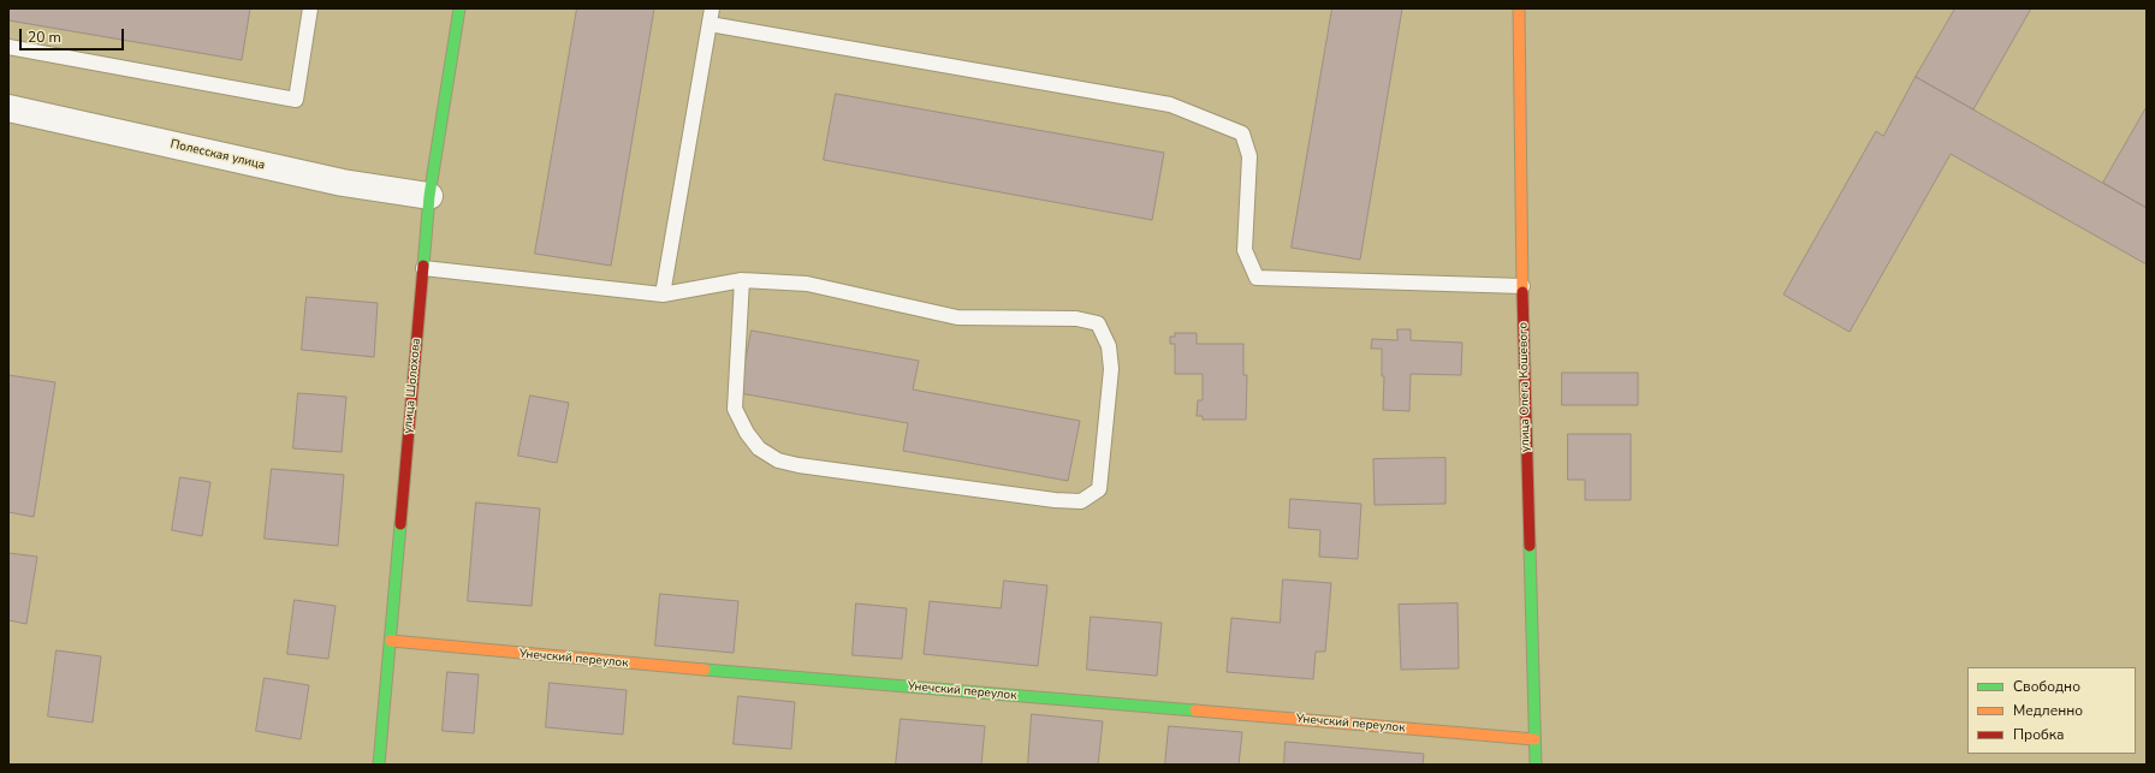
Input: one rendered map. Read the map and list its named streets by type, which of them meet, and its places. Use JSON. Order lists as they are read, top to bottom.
{
  "streets": {
    "street": [
      "Полесская улица",
      "улица Шолохова",
      "улица Олега Кошевого",
      "Унечский переулок"
    ]
  },
  "crossings": [
    ["Полесская улица", "улица Шолохова"],
    ["улица Шолохова", "Унечский переулок"],
    ["улица Олега Кошевого", "Унечский переулок"]
  ],
  "legend": ["Свободно", "Медленно", "Пробка"],
  "scale_bar": "20 m"
}
